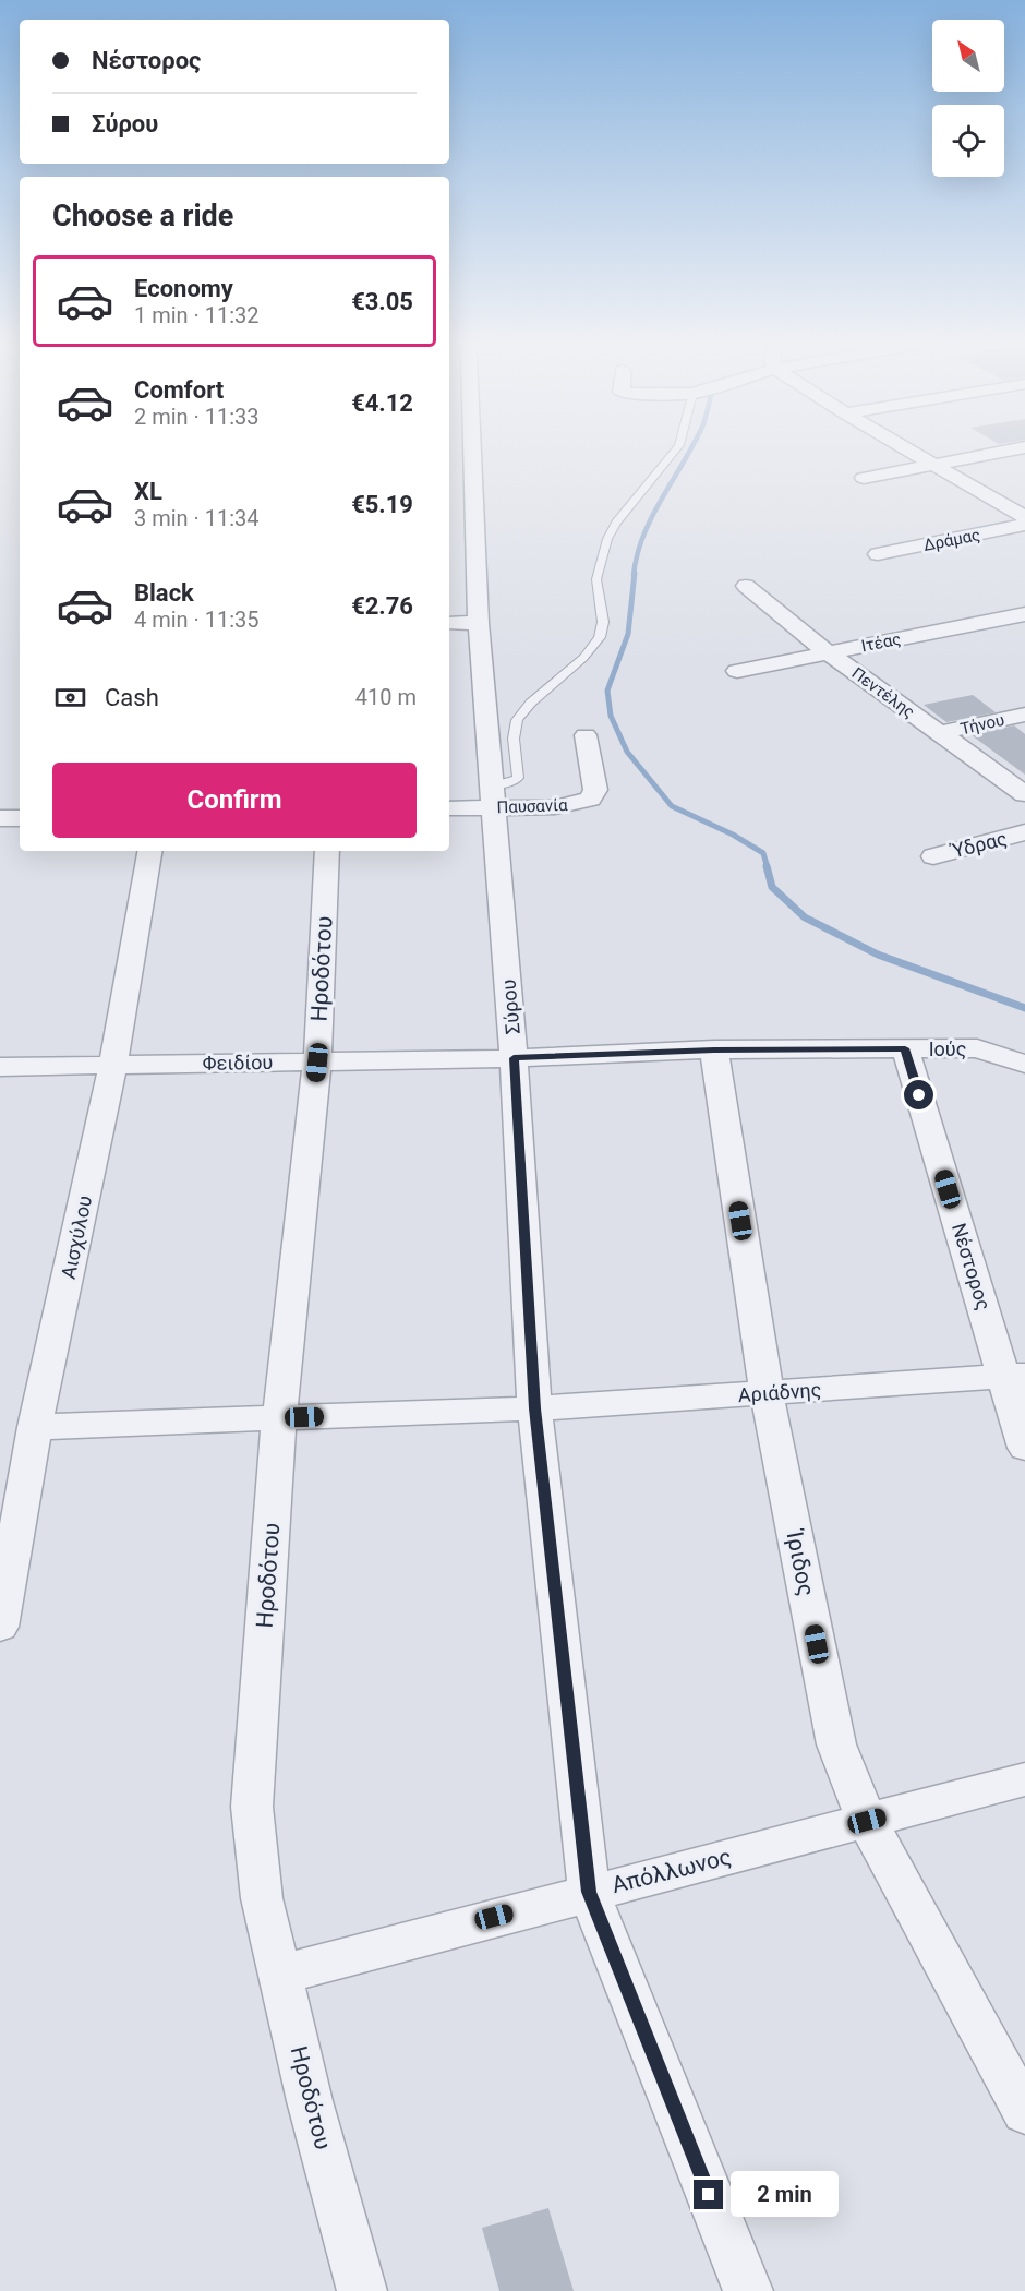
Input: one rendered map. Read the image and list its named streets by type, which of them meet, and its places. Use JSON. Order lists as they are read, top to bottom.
{
  "streets": {
    "street": [
      "Δράμας",
      "Ιτέας",
      "Πεντέλης",
      "Τήνου",
      "Παυσανία",
      "Ύδρας",
      "Ηροδότου",
      "Σύρου",
      "Ιούς",
      "Φειδίου",
      "Αισχύλου",
      "Νέστορος",
      "Αριάδνης",
      "Ίριδος",
      "Απόλλωνος"
    ]
  },
  "crossings": [
    ["Ιτέας", "Πεντέλης"],
    ["Πεντέλης", "Τήνου"],
    ["Παυσανία", "Σύρου"],
    ["Ηροδότου", "Φειδίου"],
    ["Ηροδότου", "Αριάδνης"],
    ["Ηροδότου", "Απόλλωνος"],
    ["Σύρου", "Ιούς"],
    ["Σύρου", "Φειδίου"],
    ["Σύρου", "Αριάδνης"],
    ["Σύρου", "Απόλλωνος"],
    ["Ιούς", "Φειδίου"],
    ["Ιούς", "Νέστορος"],
    ["Ιούς", "Ίριδος"],
    ["Φειδίου", "Αισχύλου"],
    ["Αισχύλου", "Αριάδνης"],
    ["Νέστορος", "Αριάδνης"],
    ["Αριάδνης", "Ίριδος"],
    ["Ίριδος", "Απόλλωνος"]
  ],
  "north": "top left",
  "page": {
    "banner": ["Νέστορος", "Σύρου"],
    "heading": "Choose a ride",
    "list": [
      {
        "name": "Economy",
        "note": "1 min · 11:32",
        "value": "€3.05"
      },
      {
        "name": "Comfort",
        "note": "2 min · 11:33",
        "value": "€4.12"
      },
      {
        "name": "XL",
        "note": "3 min · 11:34",
        "value": "€5.19"
      },
      {
        "name": "Black",
        "note": "4 min · 11:35",
        "value": "€2.76"
      }
    ],
    "pay": ["Cash", "410 m"],
    "buttons": "Confirm",
    "bubble": "2 min"
  }
}
